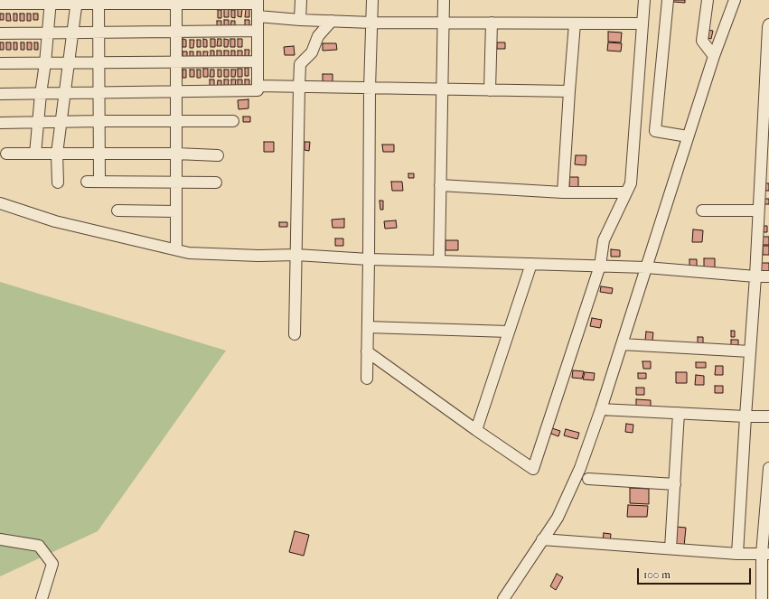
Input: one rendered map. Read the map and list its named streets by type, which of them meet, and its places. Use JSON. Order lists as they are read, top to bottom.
{
  "scale_bar": "100 m"
}
